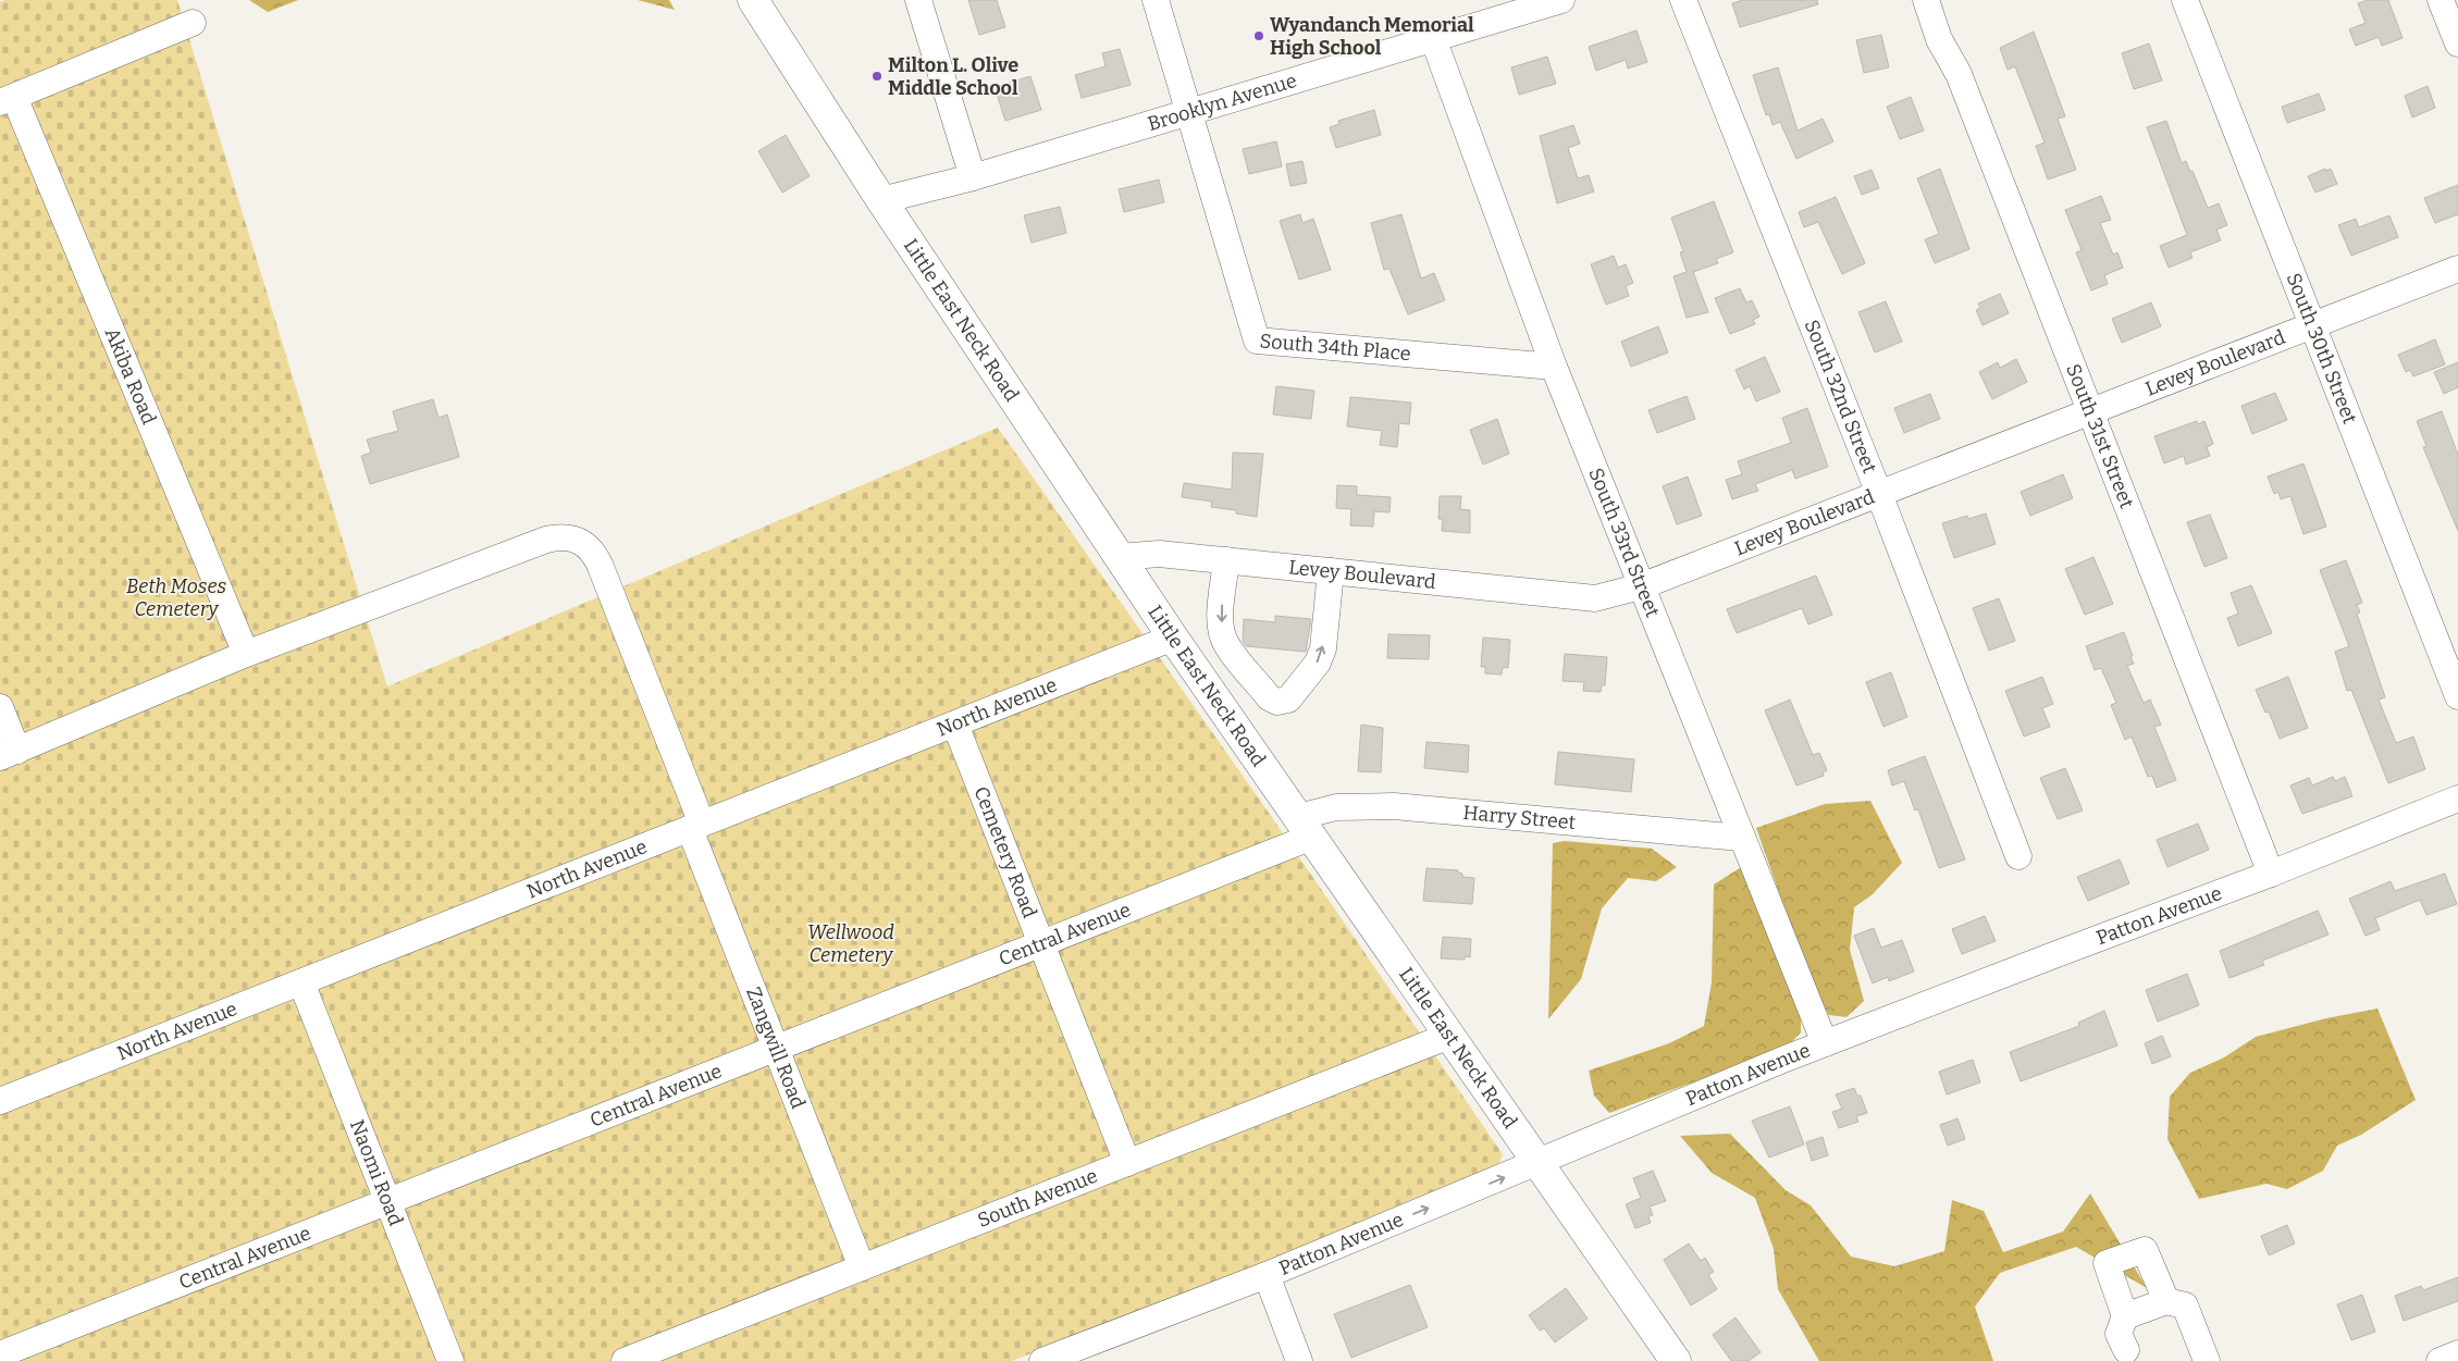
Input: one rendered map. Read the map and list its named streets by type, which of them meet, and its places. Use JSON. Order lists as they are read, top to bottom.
{
  "streets": {
    "main road": ["Little East Neck Road"],
    "street": [
      "Brooklyn Avenue",
      "South 34th Place",
      "South 30th Street",
      "Levey Boulevard",
      "Akiba Road",
      "South 32nd Street",
      "South 31st Street",
      "South 33rd Street",
      "North Avenue",
      "Harry Street",
      "Cemetery Road",
      "Patton Avenue",
      "Central Avenue",
      "Zangwill Road",
      "Naomi Road",
      "South Avenue"
    ]
  },
  "crossings": [
    ["Brooklyn Avenue", "Little East Neck Road"],
    ["Brooklyn Avenue", "South 34th Place"],
    ["Brooklyn Avenue", "South 33rd Street"],
    ["Little East Neck Road", "Levey Boulevard"],
    ["Little East Neck Road", "North Avenue"],
    ["Little East Neck Road", "Harry Street"],
    ["Little East Neck Road", "Patton Avenue"],
    ["Little East Neck Road", "Central Avenue"],
    ["Little East Neck Road", "South Avenue"],
    ["South 34th Place", "South 33rd Street"],
    ["South 30th Street", "Levey Boulevard"],
    ["Levey Boulevard", "South 32nd Street"],
    ["Levey Boulevard", "South 31st Street"],
    ["Levey Boulevard", "South 33rd Street"],
    ["Akiba Road", "Zangwill Road"],
    ["South 31st Street", "Patton Avenue"],
    ["South 33rd Street", "Harry Street"],
    ["South 33rd Street", "Patton Avenue"],
    ["North Avenue", "Cemetery Road"],
    ["North Avenue", "Zangwill Road"],
    ["North Avenue", "Naomi Road"],
    ["Harry Street", "Central Avenue"],
    ["Cemetery Road", "Central Avenue"],
    ["Cemetery Road", "South Avenue"],
    ["Central Avenue", "Zangwill Road"],
    ["Central Avenue", "Naomi Road"],
    ["Zangwill Road", "South Avenue"]
  ],
  "parks": ["Beth Moses Cemetery", "Wellwood Cemetery"],
  "places": ["Wyandanch Memorial High School", "Milton L. Olive Middle School"]
}
